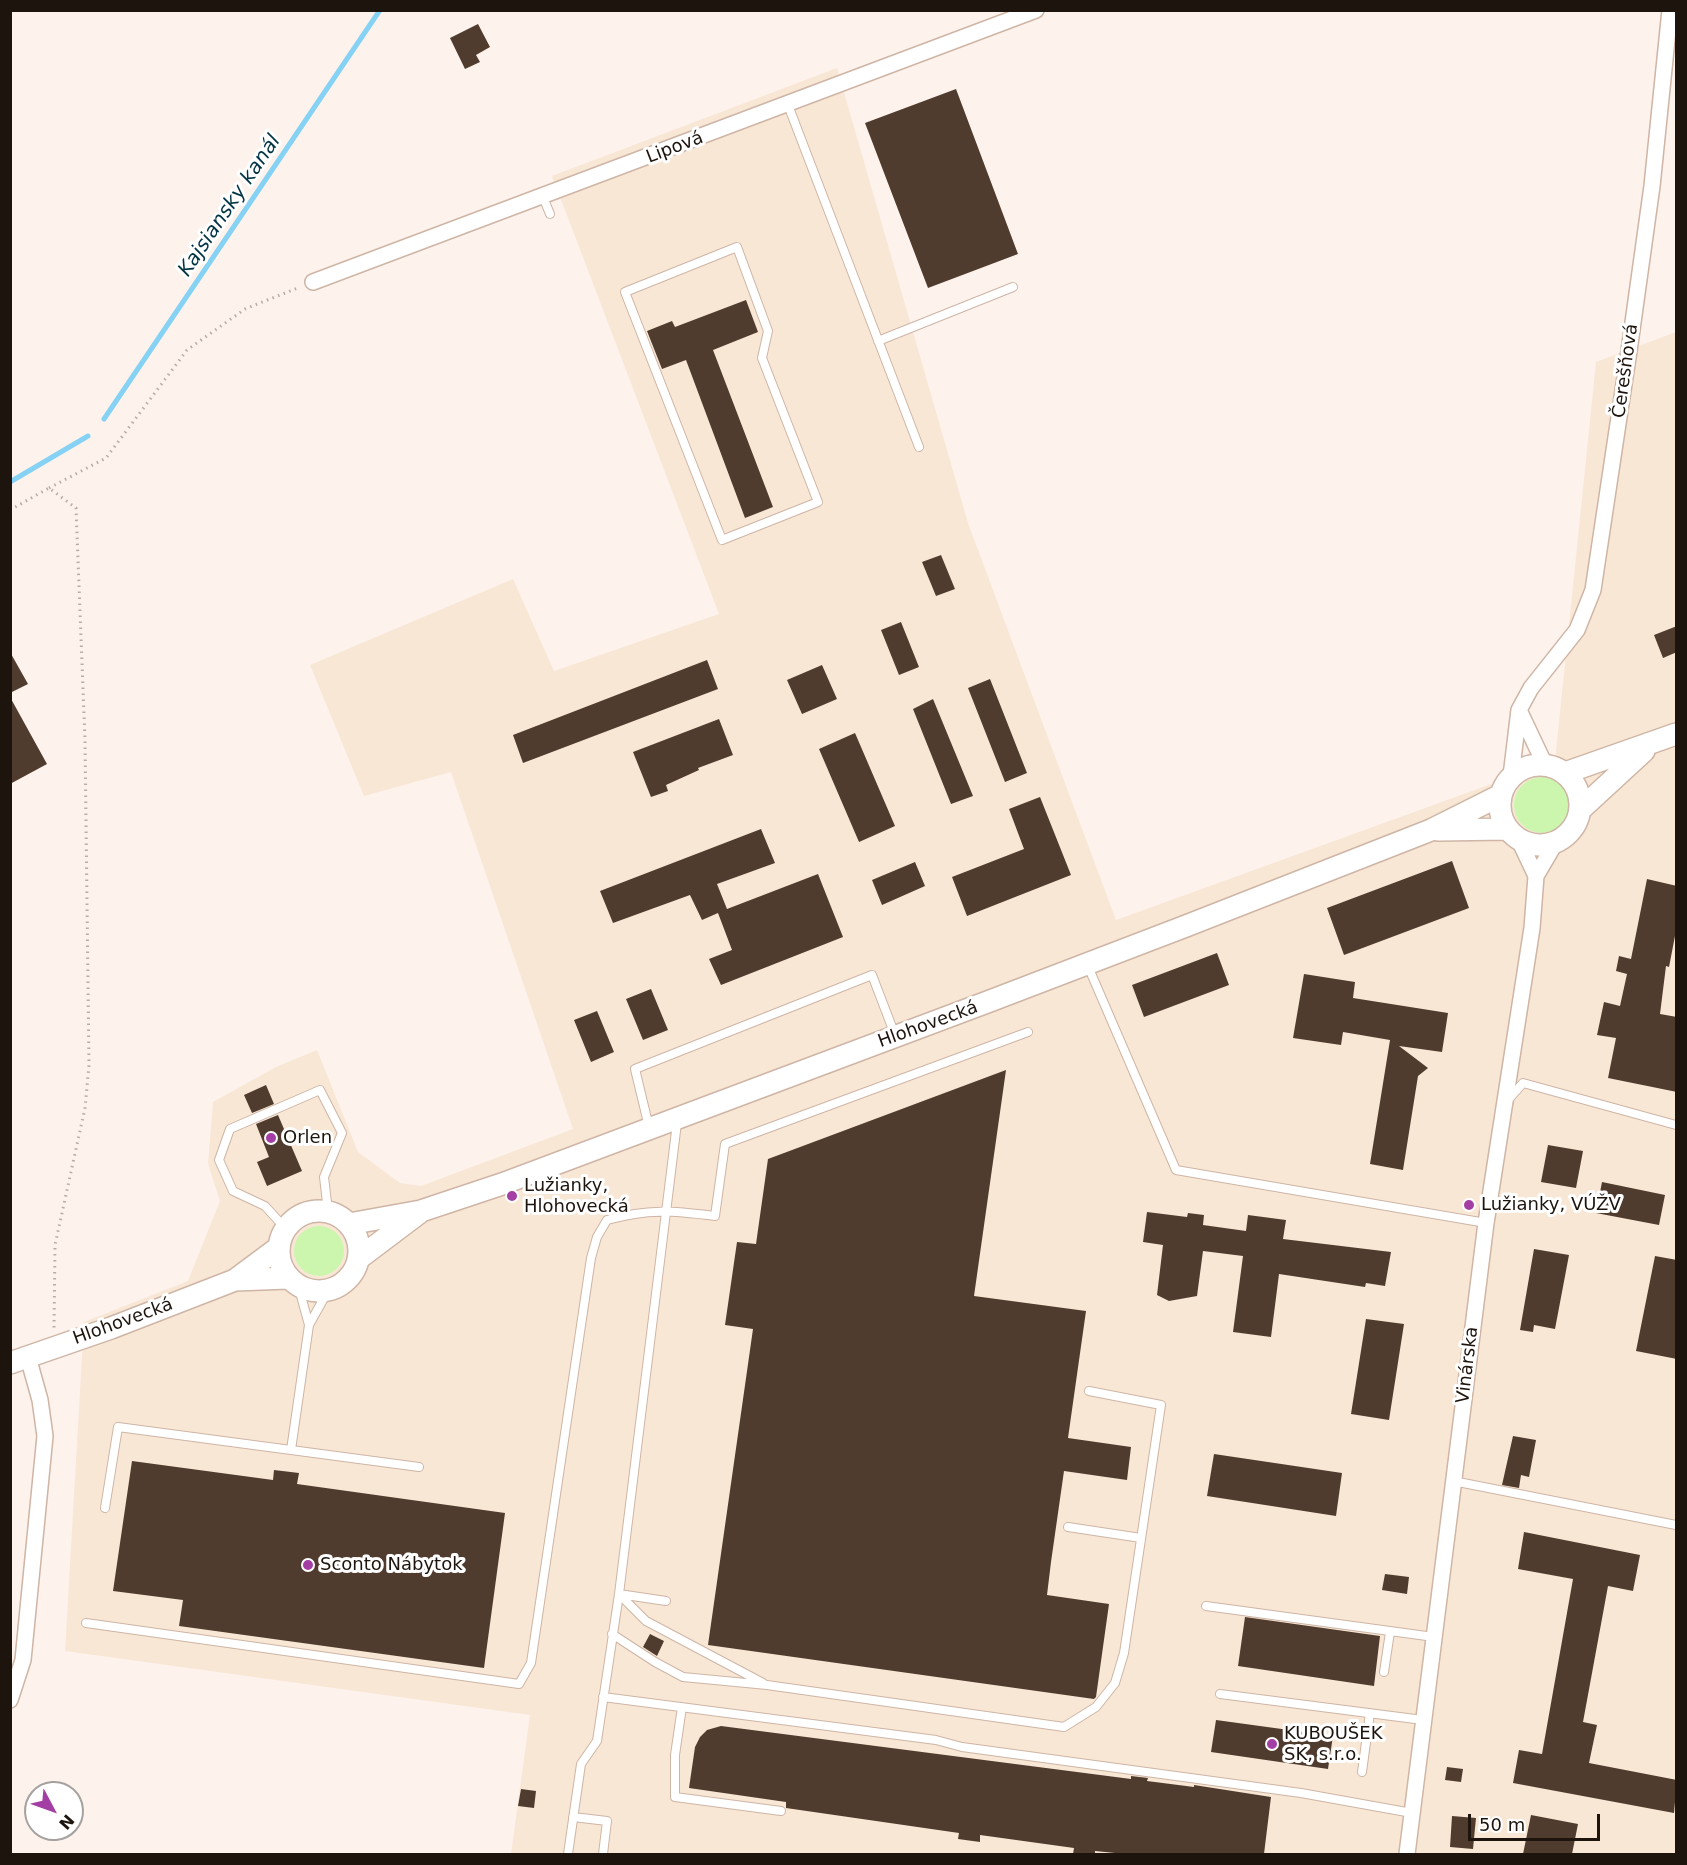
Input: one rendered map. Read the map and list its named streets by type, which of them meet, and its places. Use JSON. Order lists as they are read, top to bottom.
{
  "streets": {
    "main road": ["Hlohovecká"],
    "street": ["Lipová", "Čerešňová", "Vinárska"]
  },
  "crossings": [
    ["Čerešňová", "Hlohovecká"],
    ["Čerešňová", "Vinárska"],
    ["Hlohovecká", "Vinárska"]
  ],
  "water": ["Kajsiansky kanál"],
  "places": [
    "Orlen",
    "Lužianky, Hlohovecká",
    "Lužianky, VÚŽV",
    "Sconto Nábytok",
    "KUBOUŠEK SK, s.r.o."
  ],
  "scale_bar": "50 m",
  "north": "bottom right"
}
